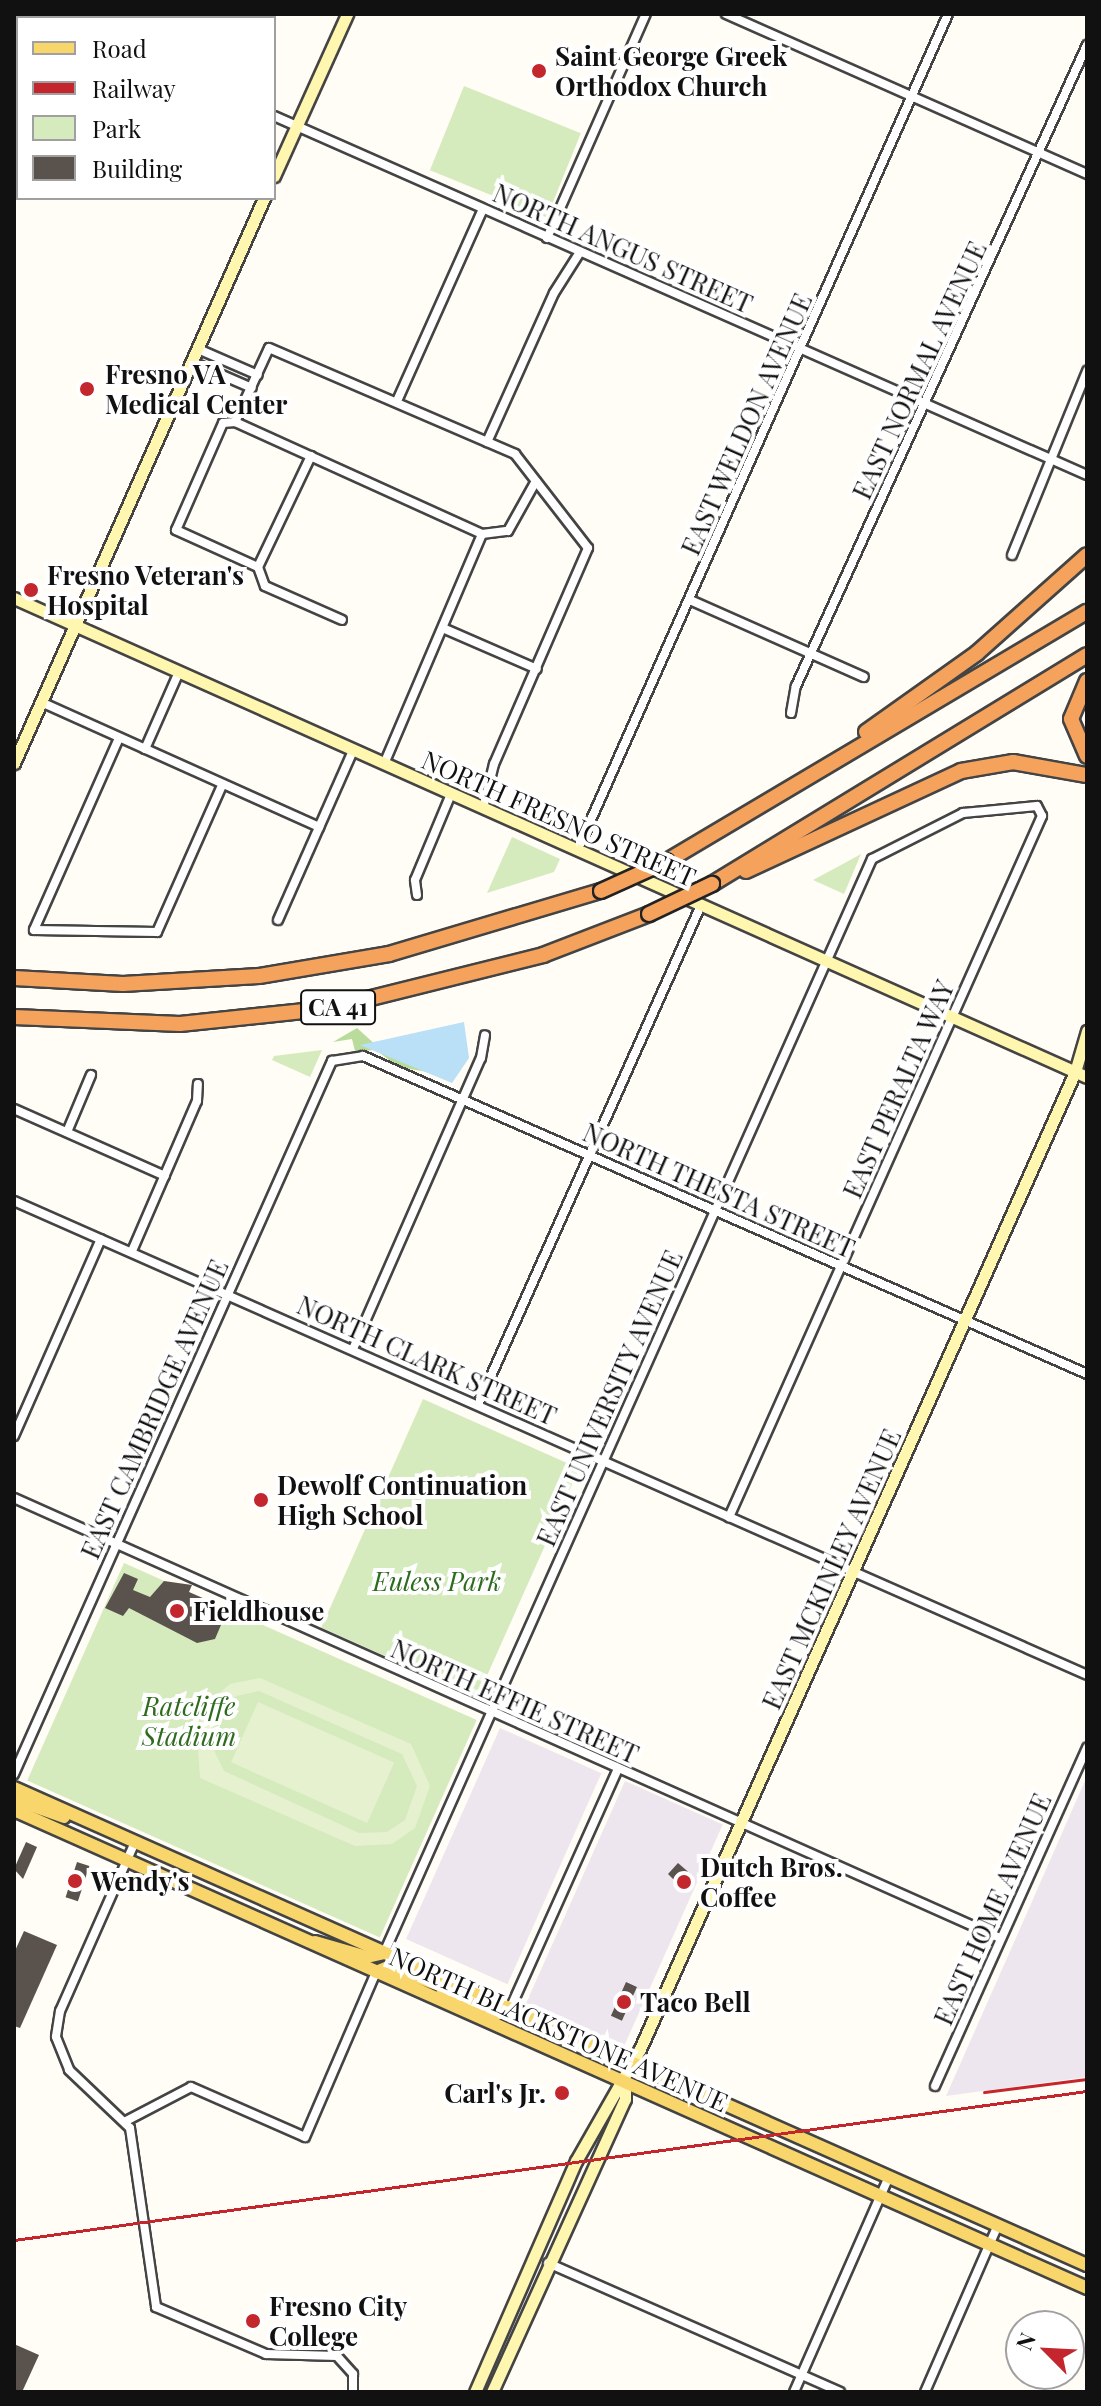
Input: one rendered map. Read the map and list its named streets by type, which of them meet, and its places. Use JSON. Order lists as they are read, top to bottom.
{
  "streets": {
    "highway": ["CA 41"],
    "main road": ["NORTH FRESNO STREET", "EAST MCKINLEY AVENUE", "NORTH BLACKSTONE AVENUE"],
    "street": [
      "NORTH ANGUS STREET",
      "EAST NORMAL AVENUE",
      "EAST WELDON AVENUE",
      "EAST PERALTA WAY",
      "NORTH THESTA STREET",
      "NORTH CLARK STREET",
      "EAST UNIVERSITY AVENUE",
      "EAST CAMBRIDGE AVENUE",
      "NORTH EFFIE STREET",
      "EAST HOME AVENUE"
    ]
  },
  "crossings": [
    ["NORTH ANGUS STREET", "EAST NORMAL AVENUE"],
    ["NORTH ANGUS STREET", "EAST WELDON AVENUE"],
    ["EAST WELDON AVENUE", "NORTH FRESNO STREET"],
    ["NORTH FRESNO STREET", "EAST PERALTA WAY"],
    ["NORTH FRESNO STREET", "EAST UNIVERSITY AVENUE"],
    ["NORTH FRESNO STREET", "EAST MCKINLEY AVENUE"],
    ["EAST PERALTA WAY", "NORTH THESTA STREET"],
    ["EAST PERALTA WAY", "NORTH CLARK STREET"],
    ["EAST PERALTA WAY", "EAST UNIVERSITY AVENUE"],
    ["NORTH THESTA STREET", "EAST UNIVERSITY AVENUE"],
    ["NORTH THESTA STREET", "EAST CAMBRIDGE AVENUE"],
    ["NORTH THESTA STREET", "EAST MCKINLEY AVENUE"],
    ["NORTH CLARK STREET", "EAST UNIVERSITY AVENUE"],
    ["NORTH CLARK STREET", "EAST CAMBRIDGE AVENUE"],
    ["NORTH CLARK STREET", "EAST MCKINLEY AVENUE"],
    ["EAST UNIVERSITY AVENUE", "NORTH EFFIE STREET"],
    ["EAST UNIVERSITY AVENUE", "NORTH BLACKSTONE AVENUE"],
    ["EAST CAMBRIDGE AVENUE", "NORTH EFFIE STREET"],
    ["EAST MCKINLEY AVENUE", "NORTH EFFIE STREET"],
    ["EAST MCKINLEY AVENUE", "NORTH BLACKSTONE AVENUE"],
    ["NORTH EFFIE STREET", "EAST HOME AVENUE"]
  ],
  "parks": ["Euless Park", "Ratcliffe Stadium"],
  "places": [
    "Saint George Greek Orthodox Church",
    "Fresno VA Medical Center",
    "Fresno Veteran's Hospital",
    "Dewolf Continuation High School",
    "Fieldhouse",
    "Wendy's",
    "Dutch Bros. Coffee",
    "Taco Bell",
    "Carl's Jr.",
    "Fresno City College"
  ],
  "legend": [
    "Road",
    "Railway",
    "Park",
    "Building"
  ],
  "north": "top left"
}
